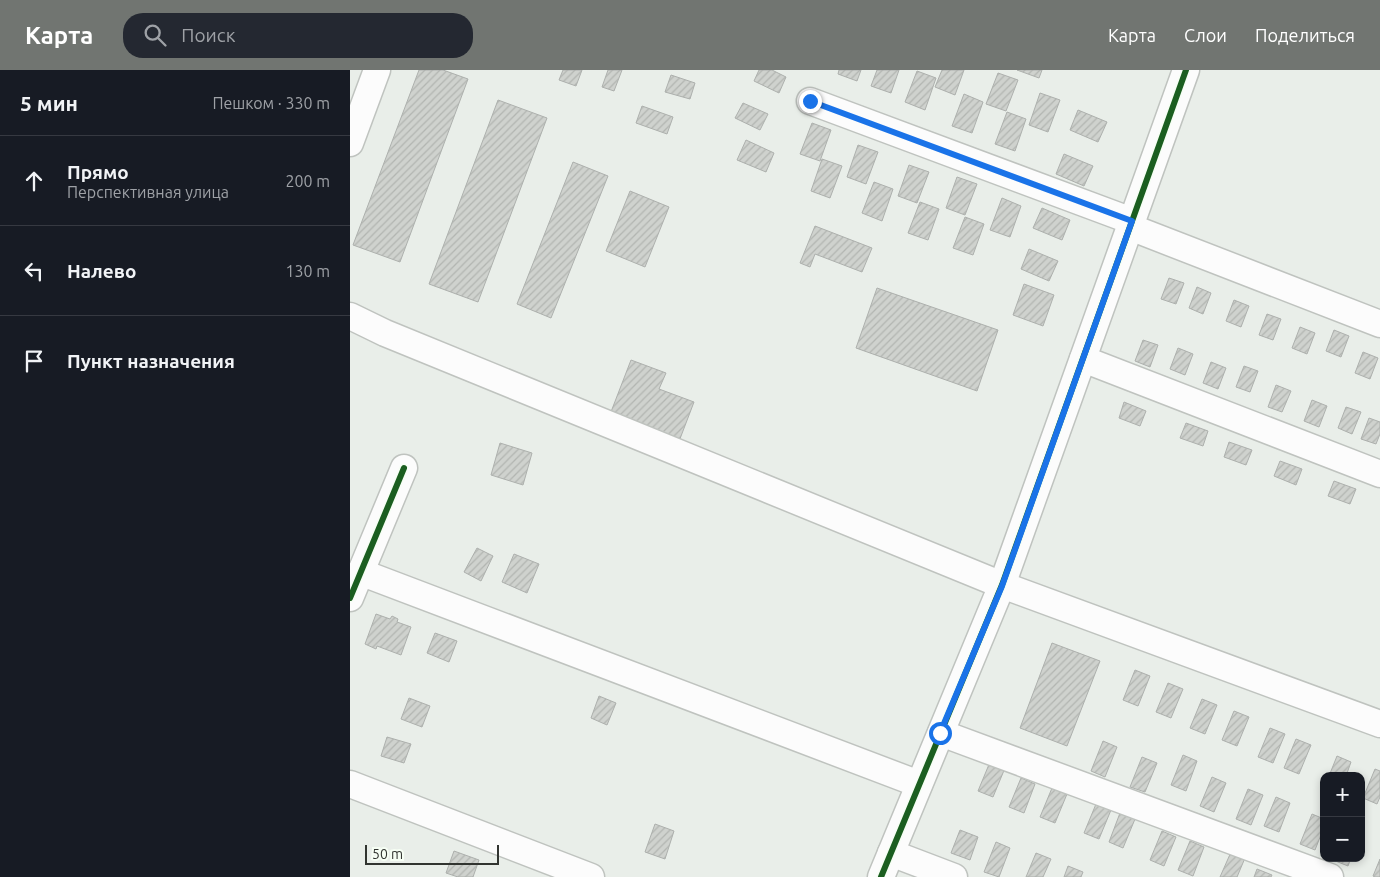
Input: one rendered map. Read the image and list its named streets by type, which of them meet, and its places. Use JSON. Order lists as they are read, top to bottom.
{
  "scale_bar": "50 m",
  "page": {
    "header": "Карта",
    "search": "Поиск",
    "nav": ["Карта", "Слои", "Поделиться"],
    "heading": ["5 мин", "Пешком · 330 m"],
    "list": [
      ["Прямо", "Перспективная улица", "200 m"],
      ["Налево", "130 m"],
      "Пункт назначения"
    ],
    "map_buttons": ["+", "−"],
    "scale": "50 m"
  }
}
